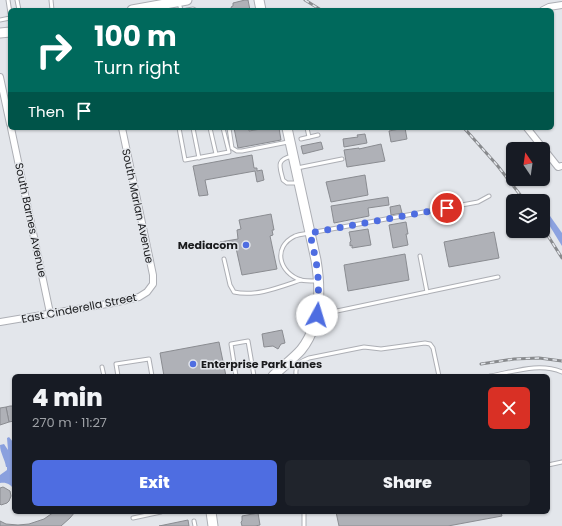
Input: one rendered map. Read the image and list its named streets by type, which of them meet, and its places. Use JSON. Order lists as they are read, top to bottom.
{
  "streets": {
    "street": ["South Marlan Avenue", "South Barnes Avenue", "East Cinderella Street"]
  },
  "crossings": [
    ["South Marlan Avenue", "East Cinderella Street"],
    ["South Barnes Avenue", "East Cinderella Street"]
  ],
  "places": ["Mediacom", "Enterprise Park Lanes"],
  "north": "top",
  "page": {
    "turn": ["100 m", "Turn right"],
    "then": "Then",
    "heading": ["4 min", "270 m · 11:27"],
    "buttons": ["Exit", "Share"]
  }
}
